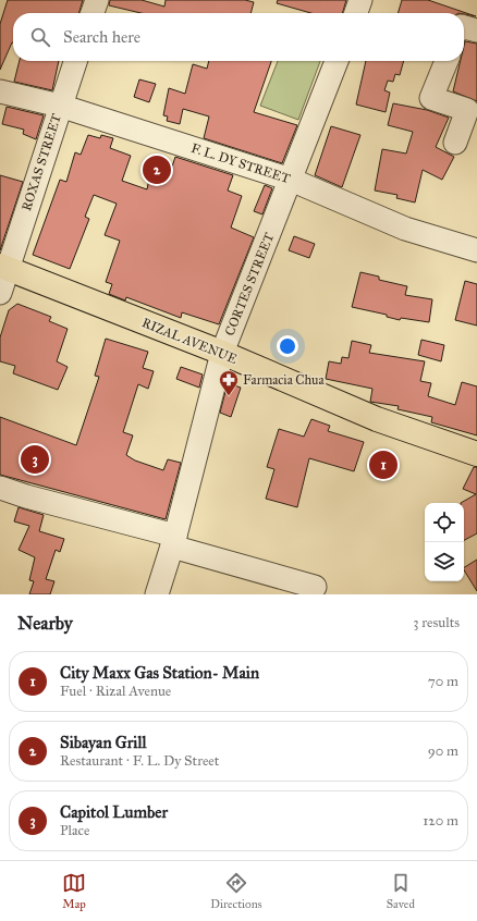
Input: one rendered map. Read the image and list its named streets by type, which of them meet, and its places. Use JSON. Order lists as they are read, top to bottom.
{
  "streets": {
    "main road": ["RIZAL AVENUE"],
    "street": ["ROXAS STREET", "F. L. DY STREET", "CORTES STREET"]
  },
  "crossings": [
    ["ROXAS STREET", "F. L. DY STREET"],
    ["ROXAS STREET", "RIZAL AVENUE"],
    ["F. L. DY STREET", "CORTES STREET"],
    ["CORTES STREET", "RIZAL AVENUE"]
  ],
  "places": {
    "pharmacy": ["Farmacia Chua"]
  },
  "page": {
    "search": "Search here",
    "pins": ["2", "3", "1"],
    "heading": ["Nearby", "3 results"],
    "list": [
      {
        "mark": "1",
        "name": "City Maxx Gas Station- Main",
        "note": "Fuel · Rizal Avenue",
        "value": "70 m"
      },
      {
        "mark": "2",
        "name": "Sibayan Grill",
        "note": "Restaurant · F. L. Dy Street",
        "value": "90 m"
      },
      {
        "mark": "3",
        "name": "Capitol Lumber",
        "note": "Place",
        "value": "120 m"
      }
    ],
    "nav": ["Map", "Directions", "Saved"]
  }
}
